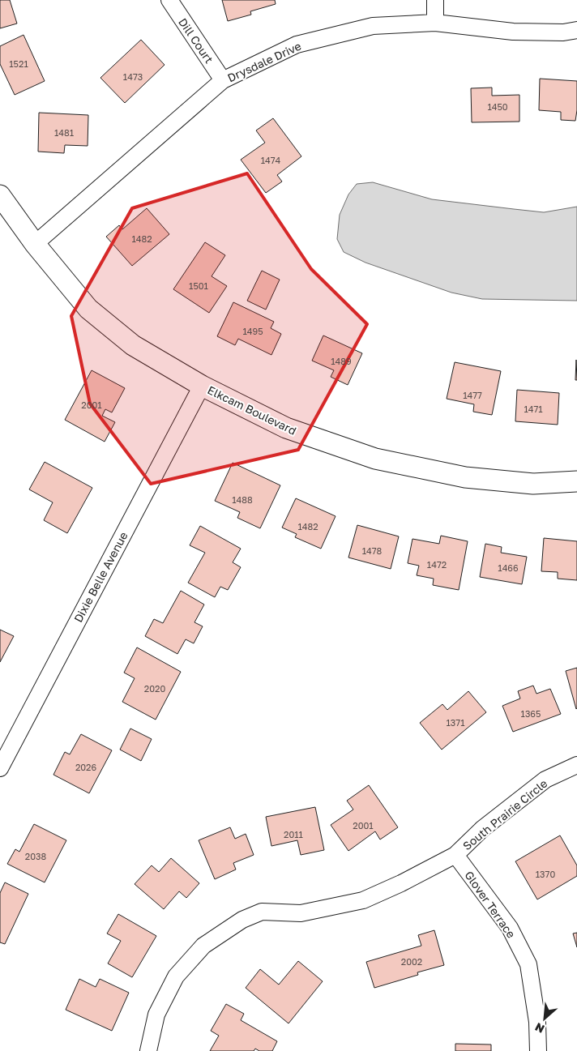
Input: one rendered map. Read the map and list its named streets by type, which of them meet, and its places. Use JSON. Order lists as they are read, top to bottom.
{
  "streets": {
    "street": [
      "Dill Court",
      "Drysdale Drive",
      "Elkcam Boulevard",
      "Dixie Belle Avenue",
      "South Prairie Circle",
      "Glover Terrace"
    ]
  },
  "crossings": [
    ["Dill Court", "Drysdale Drive"],
    ["Drysdale Drive", "Elkcam Boulevard"],
    ["Elkcam Boulevard", "Dixie Belle Avenue"],
    ["South Prairie Circle", "Glover Terrace"]
  ],
  "house_numbers": [
    "1521",
    "1473",
    "1450",
    "1481",
    "1474",
    "1482",
    "1501",
    "1495",
    "1489",
    "1477",
    "2001",
    "1471",
    "1488",
    "1482",
    "1478",
    "1472",
    "1466",
    "2020",
    "1365",
    "1371",
    "2026",
    "2001",
    "2011",
    "2038",
    "1370",
    "2002"
  ],
  "north": "bottom left"
}
